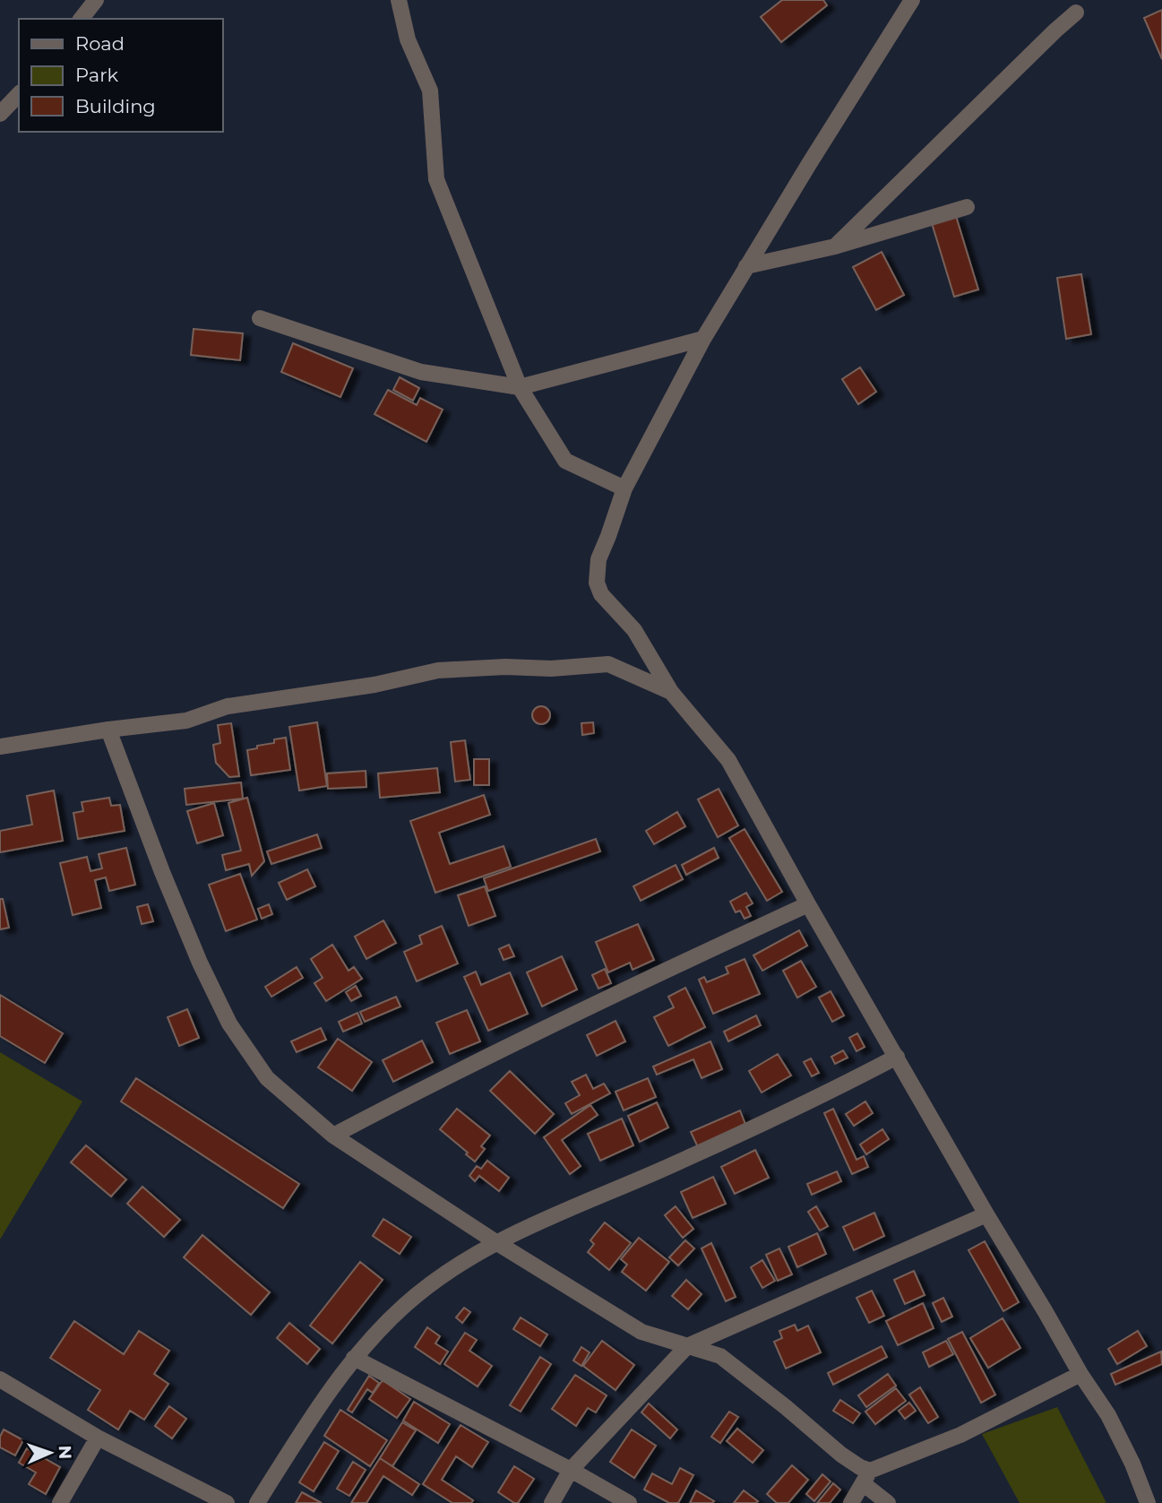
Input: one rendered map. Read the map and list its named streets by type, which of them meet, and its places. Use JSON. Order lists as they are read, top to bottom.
{
  "legend": ["Road", "Park", "Building"],
  "north": "right"
}
